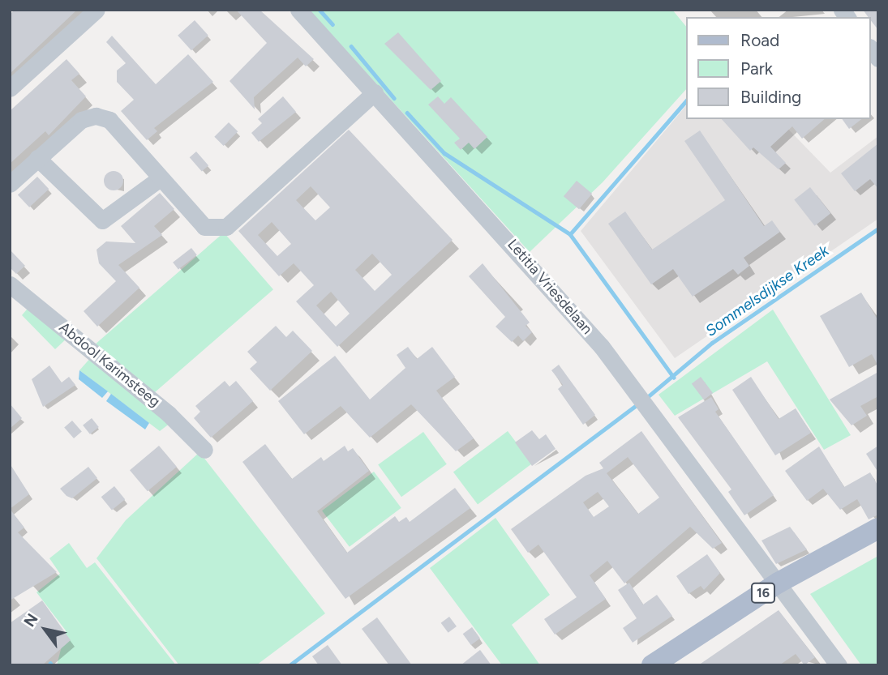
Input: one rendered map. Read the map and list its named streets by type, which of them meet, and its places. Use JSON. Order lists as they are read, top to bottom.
{
  "streets": {
    "main road": ["16"],
    "street": ["Letitia Vriesdelaan", "Abdool Karimsteeg"]
  },
  "crossings": [
    ["Letitia Vriesdelaan", "16"]
  ],
  "water": ["Sommelsdijkse Kreek"],
  "legend": ["Road", "Park", "Building"],
  "north": "top left"
}
